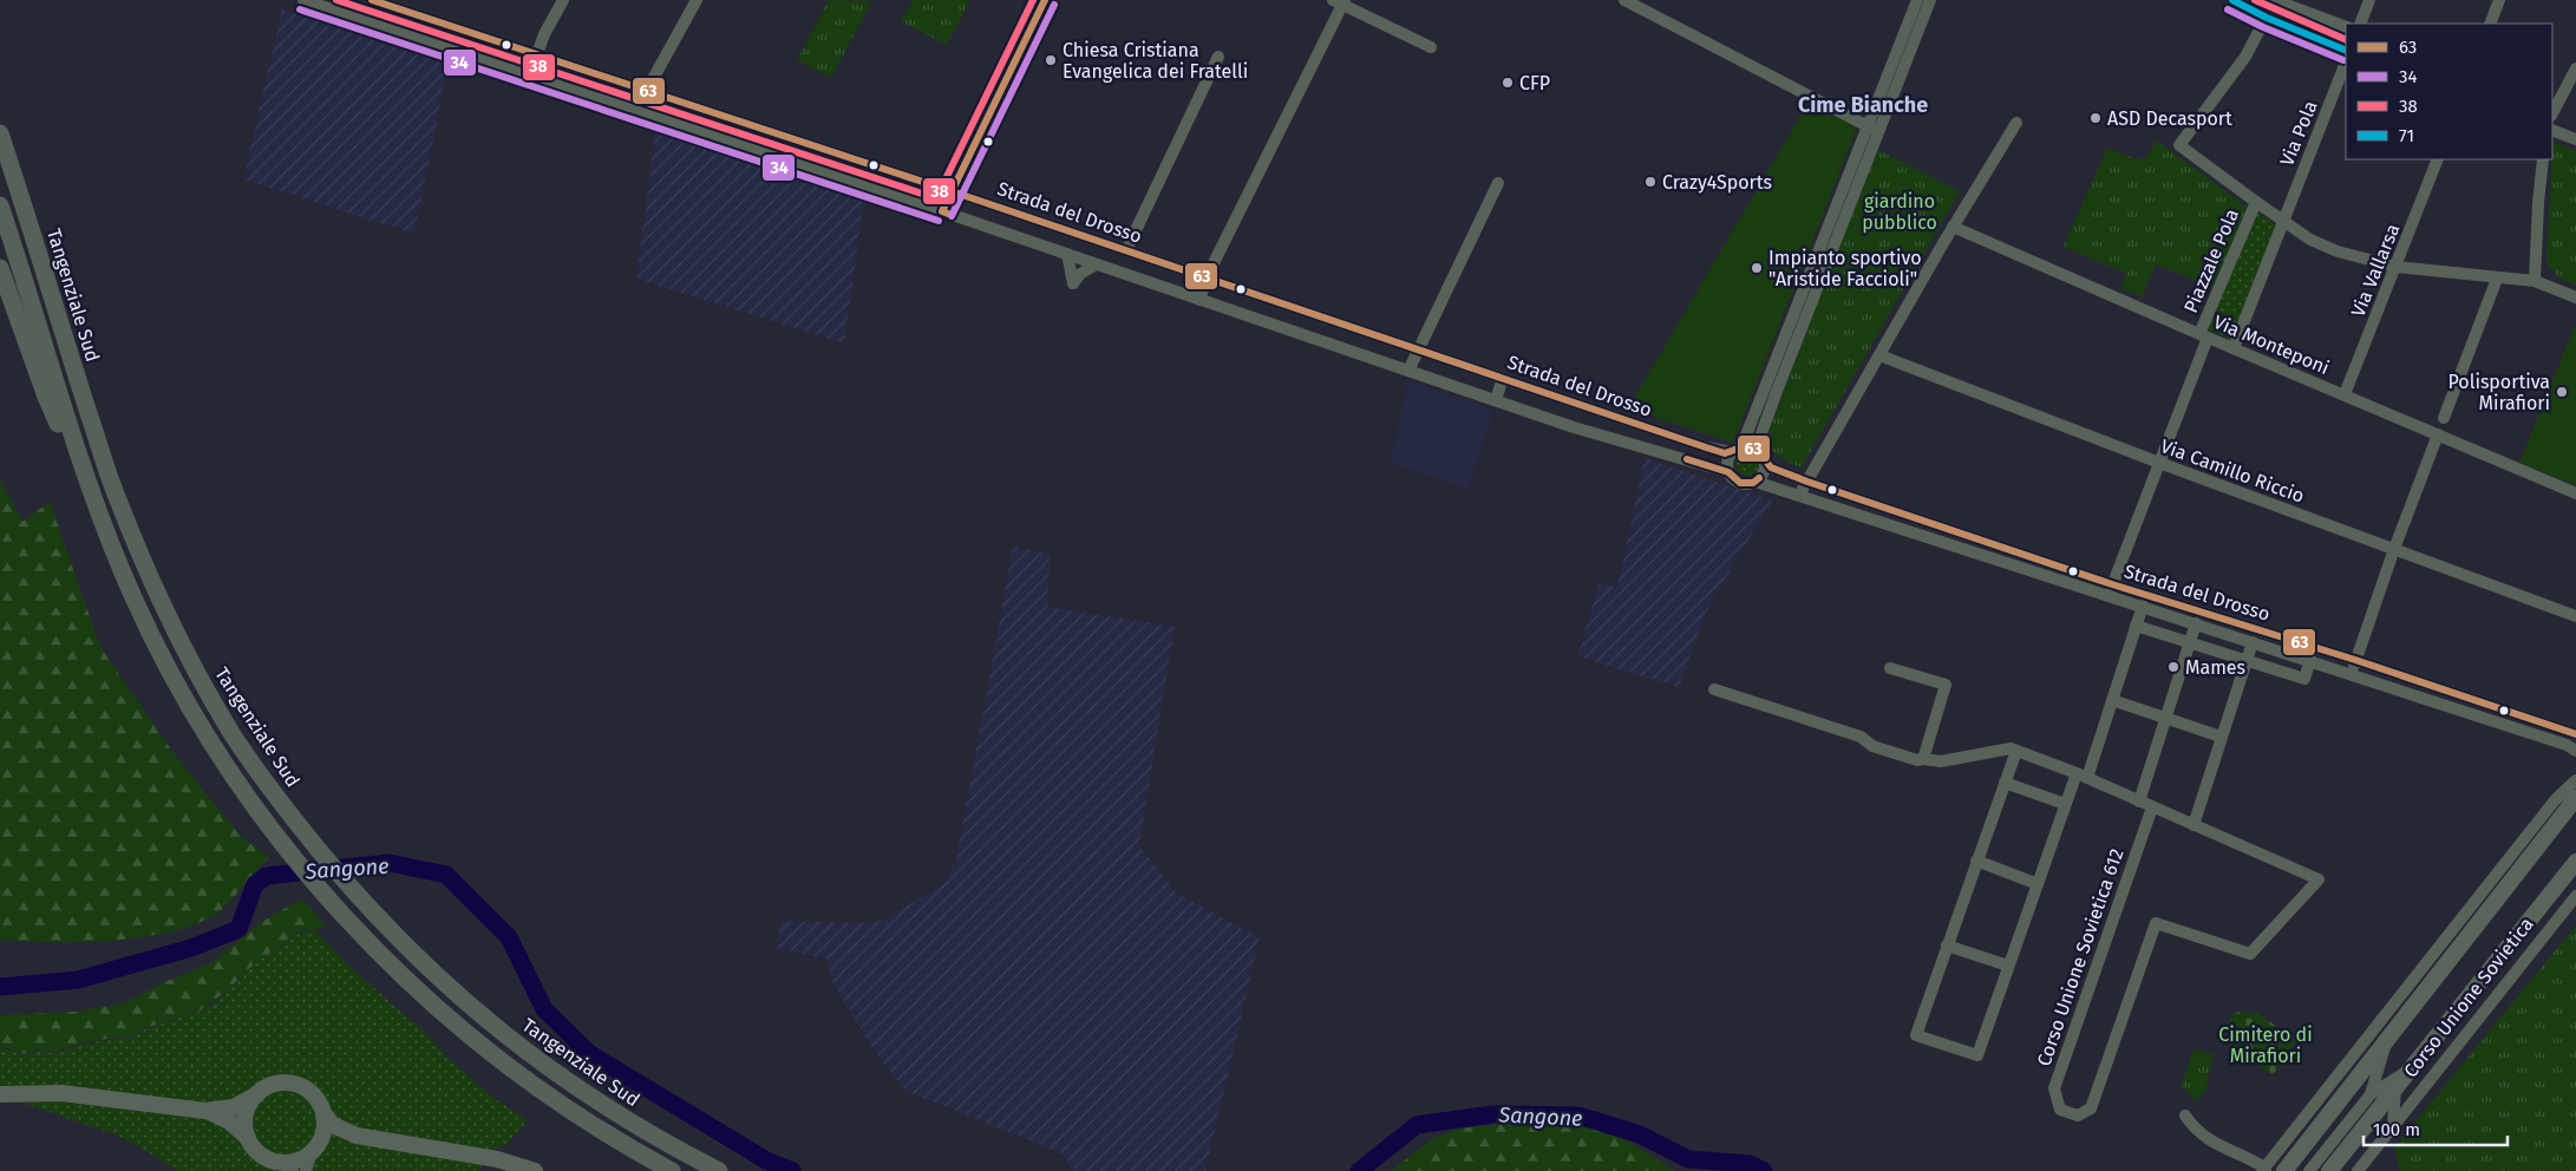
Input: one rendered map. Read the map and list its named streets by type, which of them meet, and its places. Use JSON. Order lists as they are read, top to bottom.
{
  "streets": {
    "highway": ["Tangenziale Sud"],
    "main road": ["Corso Unione Sovietica"],
    "street": [
      "Via Pola",
      "Strada del Drosso",
      "Piazzale Pola",
      "Via Vallarsa",
      "Via Monteponi",
      "Via Camillo Riccio",
      "Corso Unione Sovietica 612"
    ]
  },
  "crossings": [
    ["Strada del Drosso", "Piazzale Pola"],
    ["Strada del Drosso", "Corso Unione Sovietica 612"],
    ["Piazzale Pola", "Via Monteponi"],
    ["Piazzale Pola", "Via Camillo Riccio"],
    ["Via Vallarsa", "Via Monteponi"]
  ],
  "districts": ["Cime Bianche"],
  "water": ["Sangone"],
  "parks": ["giardino pubblico", "Cimitero di Mirafiori"],
  "places": [
    "Chiesa Cristiana Evangelica dei Fratelli",
    "CFP",
    "ASD Decasport",
    "Crazy4Sports",
    "Impianto sportivo \"Aristide Faccioli\"",
    "Polisportiva Mirafiori",
    "Mames"
  ],
  "lines": [
    "transit line 63",
    "transit line 38",
    "transit line 71",
    "transit line 34"
  ],
  "legend": [
    "63",
    "34",
    "38",
    "71"
  ],
  "scale_bar": "100 m"
}
